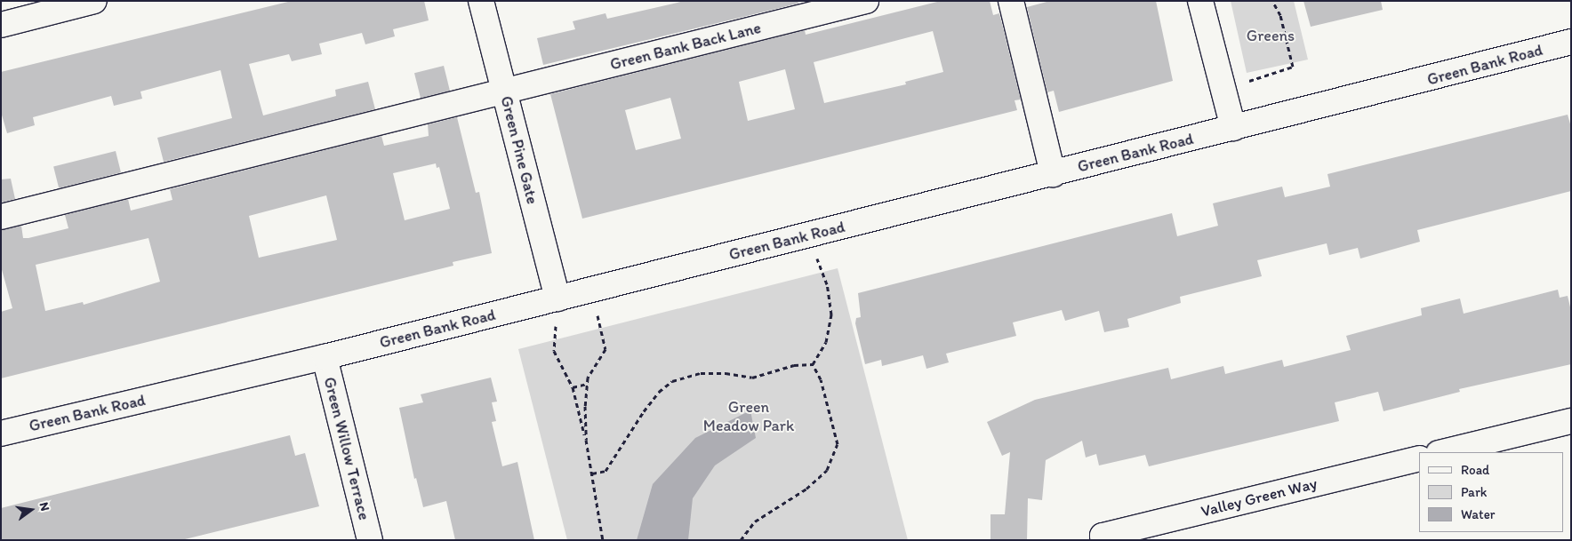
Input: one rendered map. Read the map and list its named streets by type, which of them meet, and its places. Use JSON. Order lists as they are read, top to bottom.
{
  "streets": {
    "street": [
      "Green Bank Back Lane",
      "Green Bank Road",
      "Green Pine Gate",
      "Green Willow Terrace",
      "Valley Green Way"
    ]
  },
  "crossings": [
    ["Green Bank Back Lane", "Green Pine Gate"],
    ["Green Bank Road", "Green Pine Gate"],
    ["Green Bank Road", "Green Willow Terrace"]
  ],
  "parks": ["Greens", "Green Meadow Park"],
  "legend": ["Road", "Park", "Water"],
  "north": "right"
}
